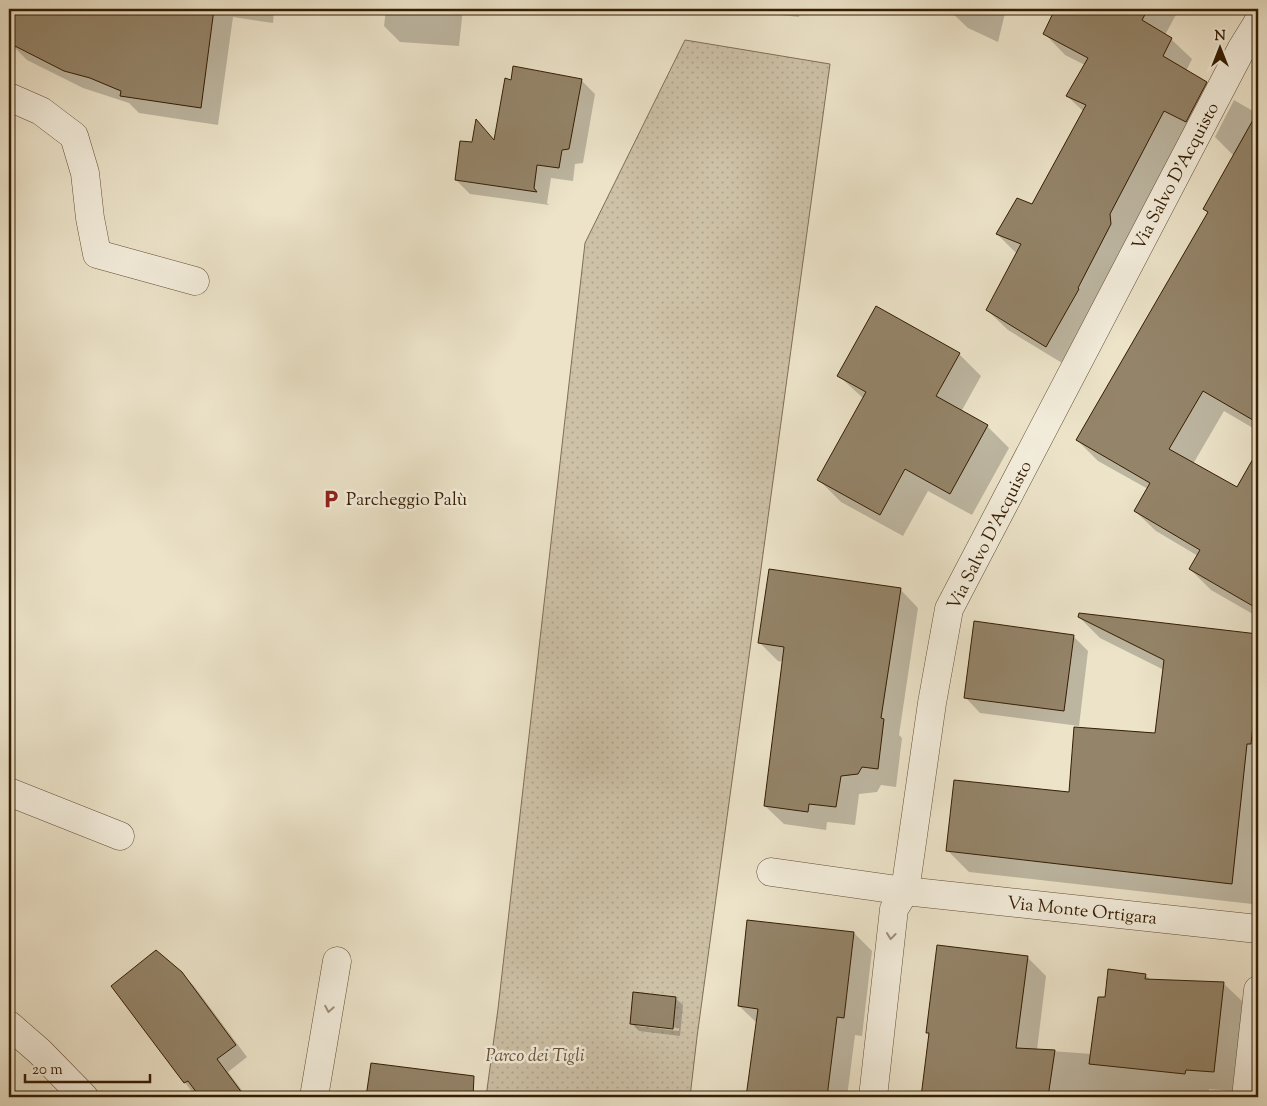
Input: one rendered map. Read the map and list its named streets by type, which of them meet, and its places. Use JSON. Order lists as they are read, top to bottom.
{
  "streets": {
    "street": ["Via Salvo D'Acquisto", "Via Monte Ortigara"]
  },
  "crossings": [
    ["Via Salvo D'Acquisto", "Via Monte Ortigara"]
  ],
  "parks": ["Parco dei Tigli"],
  "places": {
    "parking": ["Parcheggio Palù"]
  },
  "scale_bar": "20 m",
  "north": "top"
}
